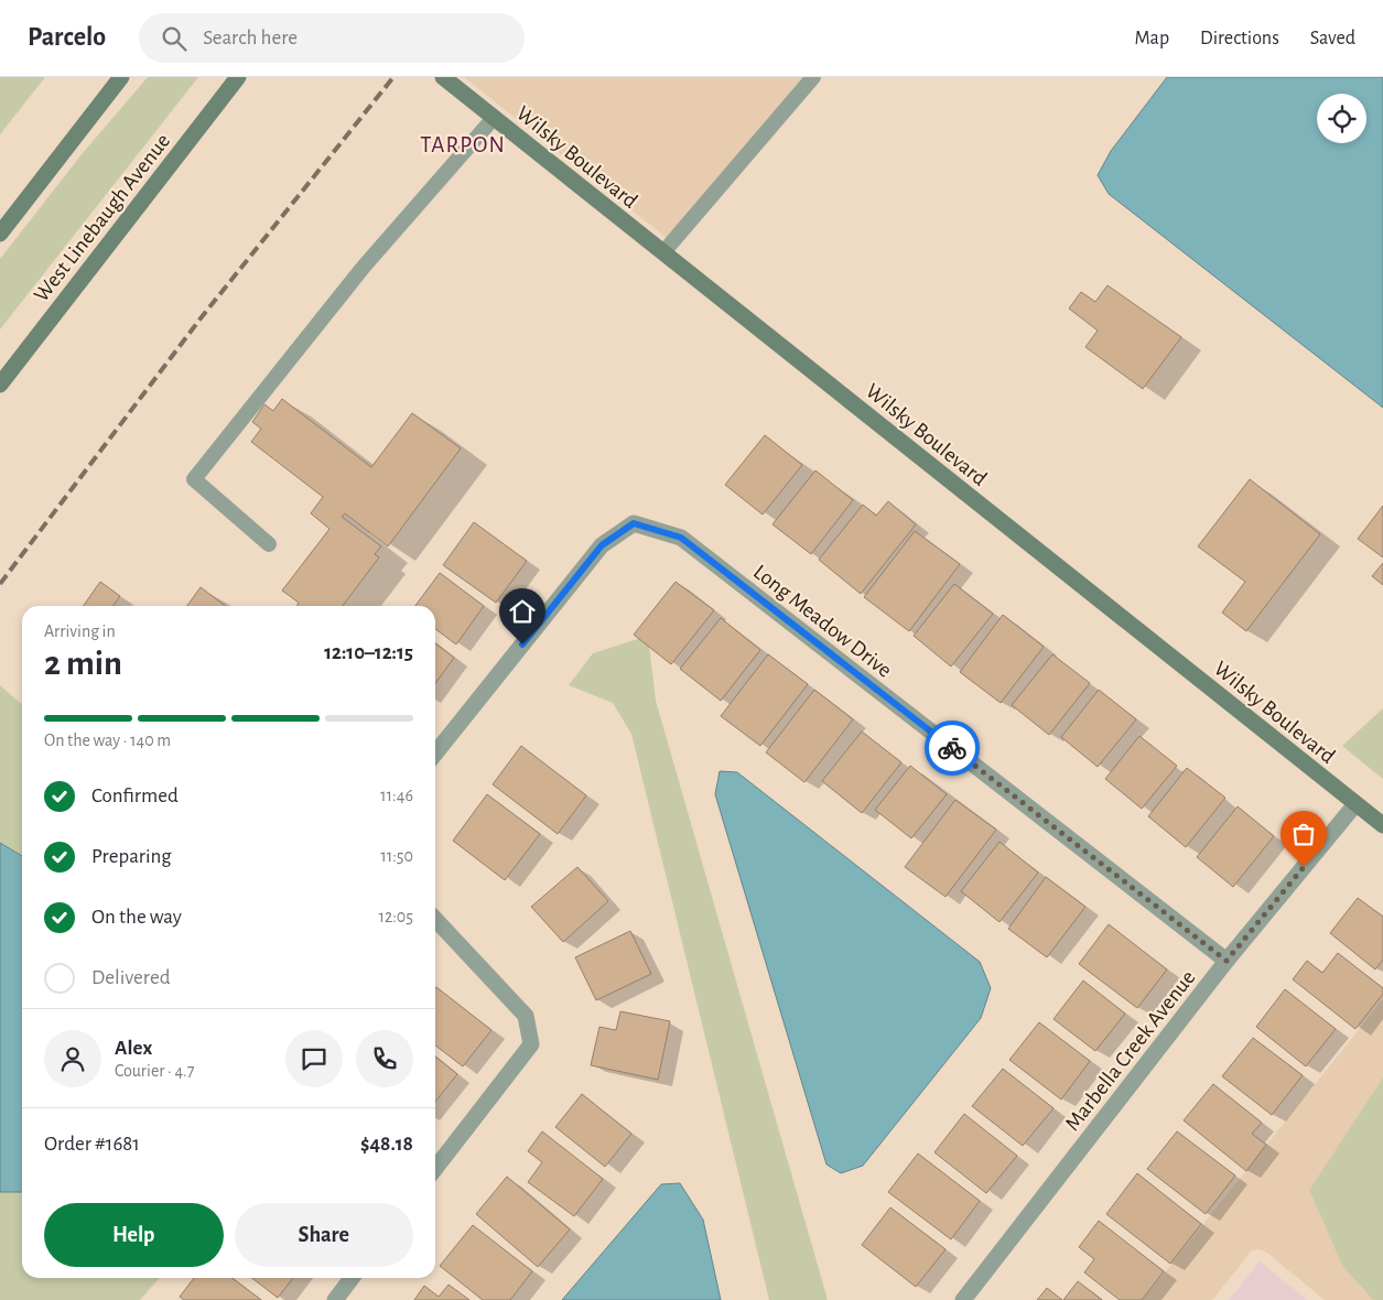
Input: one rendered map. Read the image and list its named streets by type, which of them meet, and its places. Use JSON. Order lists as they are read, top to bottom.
{
  "streets": {
    "main road": ["Wilsky Boulevard", "West Linebaugh Avenue"],
    "street": ["Long Meadow Drive", "Marbella Creek Avenue"]
  },
  "crossings": [
    ["Wilsky Boulevard", "Marbella Creek Avenue"],
    ["Long Meadow Drive", "Marbella Creek Avenue"]
  ],
  "districts": ["TARPON"],
  "page": {
    "header": "Parcelo",
    "search": "Search here",
    "nav": ["Map", "Directions", "Saved"],
    "heading": ["2 min", "Arriving in", "12:10–12:15"],
    "panel": [
      "Alex",
      "Courier · 4.7",
      "Order #1681",
      "$48.18"
    ],
    "bar": "On the way · 140 m",
    "list": [
      ["Confirmed", "11:46"],
      ["Preparing", "11:50"],
      ["On the way", "12:05"],
      "Delivered"
    ],
    "buttons": ["Help", "Share"]
  }
}
